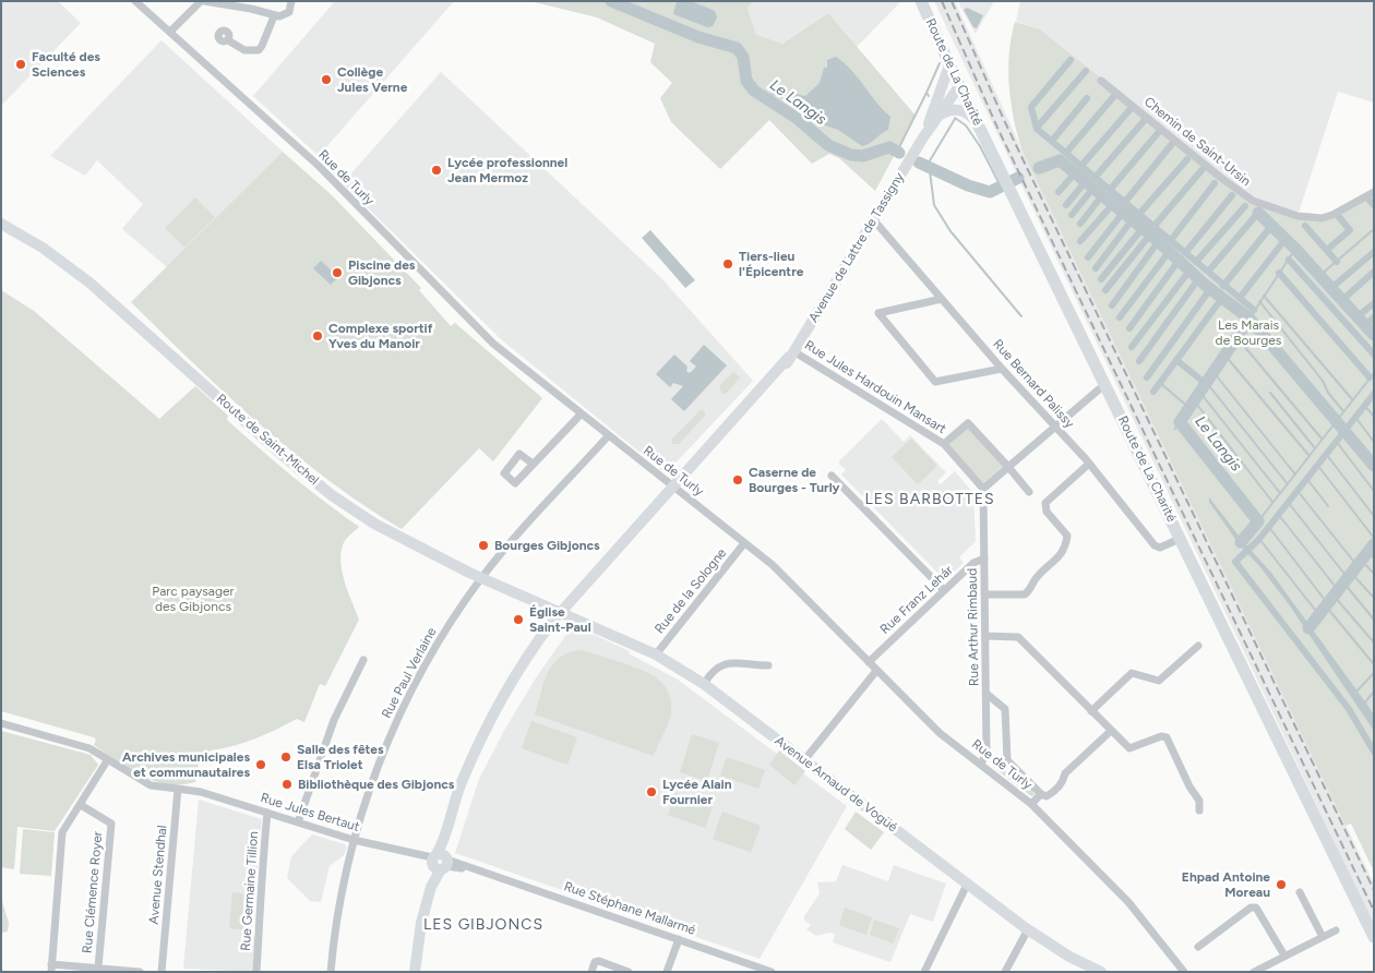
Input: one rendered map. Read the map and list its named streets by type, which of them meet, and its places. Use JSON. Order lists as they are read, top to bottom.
{
  "streets": {
    "main road": ["Route de La Charité"],
    "street": [
      "Chemin de Saint-Ursin",
      "Rue de Turly",
      "Avenue de Lattre de Tassigny",
      "Rue Bernard Palissy",
      "Rue Jules Hardouin Mansart",
      "Route de Saint-Michel",
      "Rue de la Sologne",
      "Rue Franz Lehár",
      "Rue Arthur Rimbaud",
      "Rue Paul Verlaine",
      "Avenue Arnaud de Vogüé",
      "Rue Jules Bertaut",
      "Avenue Stendhal",
      "Rue Germaine Tillion",
      "Rue Clémence Royer",
      "Rue Stéphane Mallarmé"
    ]
  },
  "crossings": [
    ["Route de La Charité", "Avenue de Lattre de Tassigny"],
    ["Route de La Charité", "Rue Bernard Palissy"],
    ["Rue de Turly", "Avenue de Lattre de Tassigny"],
    ["Rue de Turly", "Rue de la Sologne"],
    ["Rue de Turly", "Rue Franz Lehár"],
    ["Rue de Turly", "Rue Arthur Rimbaud"],
    ["Rue de Turly", "Rue Paul Verlaine"],
    ["Avenue de Lattre de Tassigny", "Rue Bernard Palissy"],
    ["Avenue de Lattre de Tassigny", "Rue Jules Hardouin Mansart"],
    ["Avenue de Lattre de Tassigny", "Route de Saint-Michel"],
    ["Avenue de Lattre de Tassigny", "Avenue Arnaud de Vogüé"],
    ["Avenue de Lattre de Tassigny", "Rue Jules Bertaut"],
    ["Avenue de Lattre de Tassigny", "Rue Stéphane Mallarmé"],
    ["Rue Jules Hardouin Mansart", "Rue Arthur Rimbaud"],
    ["Route de Saint-Michel", "Rue Paul Verlaine"],
    ["Route de Saint-Michel", "Avenue Arnaud de Vogüé"],
    ["Rue de la Sologne", "Avenue Arnaud de Vogüé"],
    ["Rue Franz Lehár", "Rue Arthur Rimbaud"],
    ["Rue Paul Verlaine", "Rue Jules Bertaut"],
    ["Rue Jules Bertaut", "Avenue Stendhal"],
    ["Rue Jules Bertaut", "Rue Germaine Tillion"],
    ["Rue Jules Bertaut", "Rue Stéphane Mallarmé"]
  ],
  "districts": ["LES BARBOTTES", "LES GIBJONCS"],
  "water": ["Le Langis"],
  "parks": ["Les Marais de Bourges", "Parc paysager des Gibjoncs"],
  "places": [
    "Faculté des Sciences",
    "Collège Jules Verne",
    "Lycée professionnel Jean Mermoz",
    "Tiers-lieu l'Épicentre",
    "Piscine des Gibjoncs",
    "Complexe sportif Yves du Manoir",
    "Caserne de Bourges - Turly",
    "Bourges Gibjoncs",
    "Église Saint-Paul",
    "Salle des fêtes Elsa Triolet",
    "Archives municipales et communautaires",
    "Bibliothèque des Gibjoncs",
    "Lycée Alain Fournier",
    "Ehpad Antoine Moreau"
  ]
}
